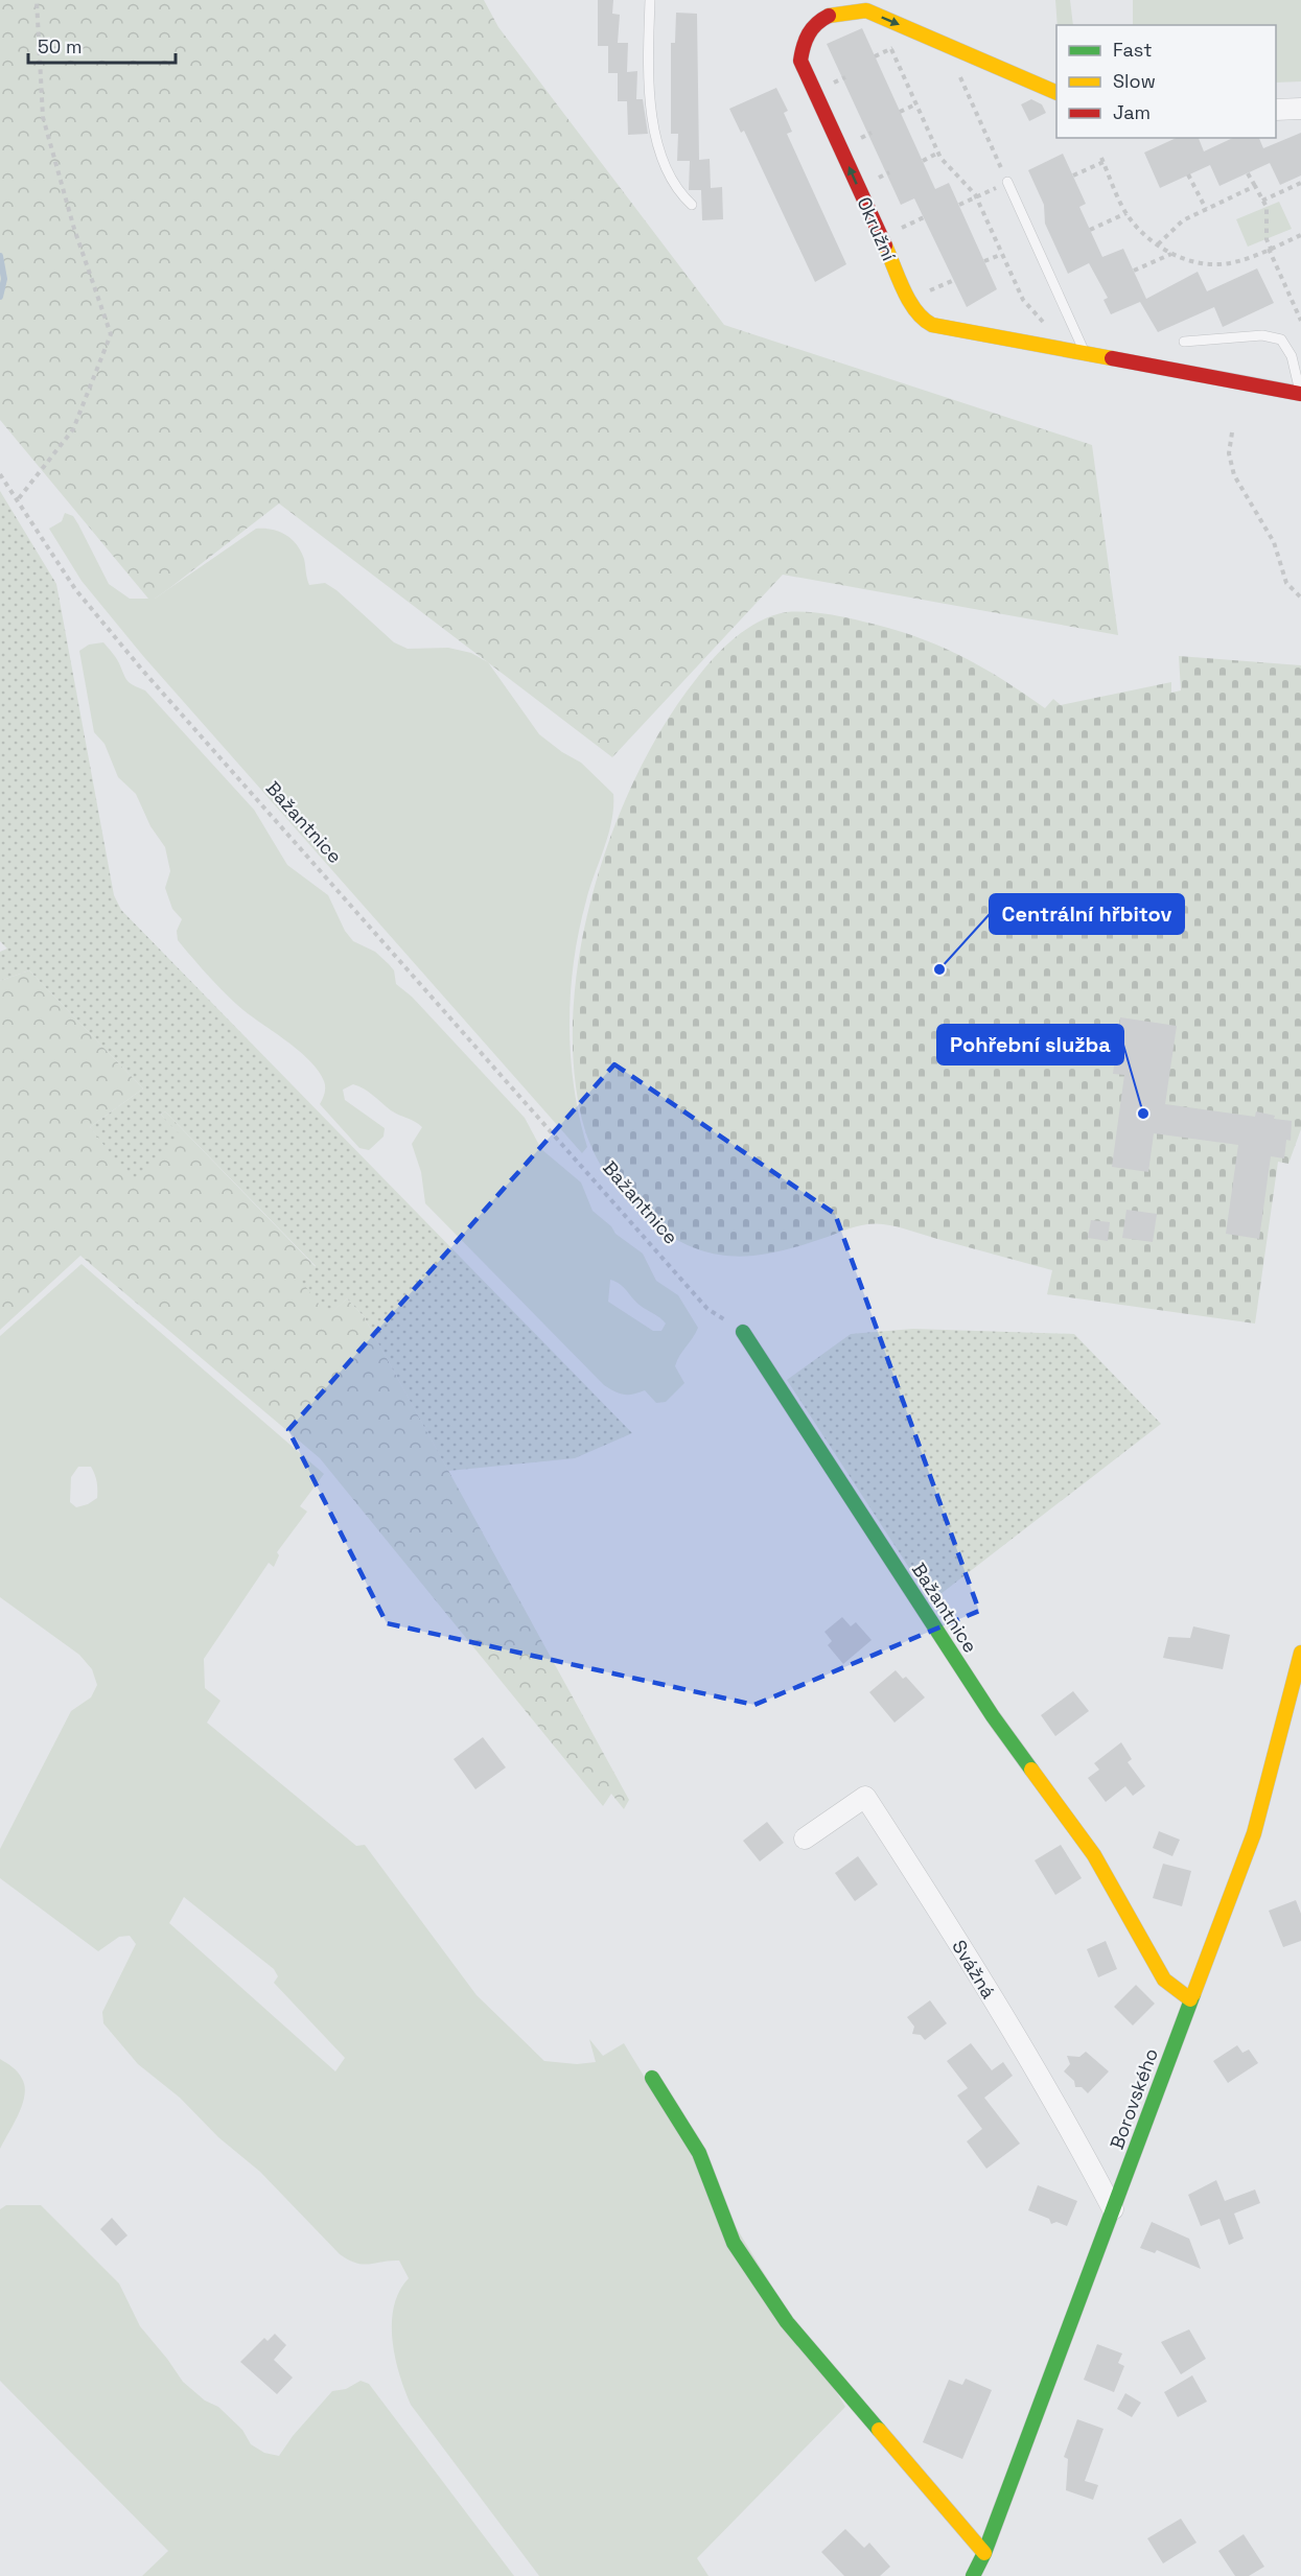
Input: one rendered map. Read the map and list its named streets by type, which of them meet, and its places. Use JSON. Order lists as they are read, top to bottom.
{
  "streets": {
    "street": [
      "Okružní",
      "Bažantnice",
      "Svážná",
      "Borovského"
    ]
  },
  "crossings": [
    ["Bažantnice", "Borovského"],
    ["Svážná", "Borovského"]
  ],
  "places": ["Centrální hřbitov", "Pohřební služba"],
  "legend": ["Fast", "Slow", "Jam"],
  "scale_bar": "50 m"
}
